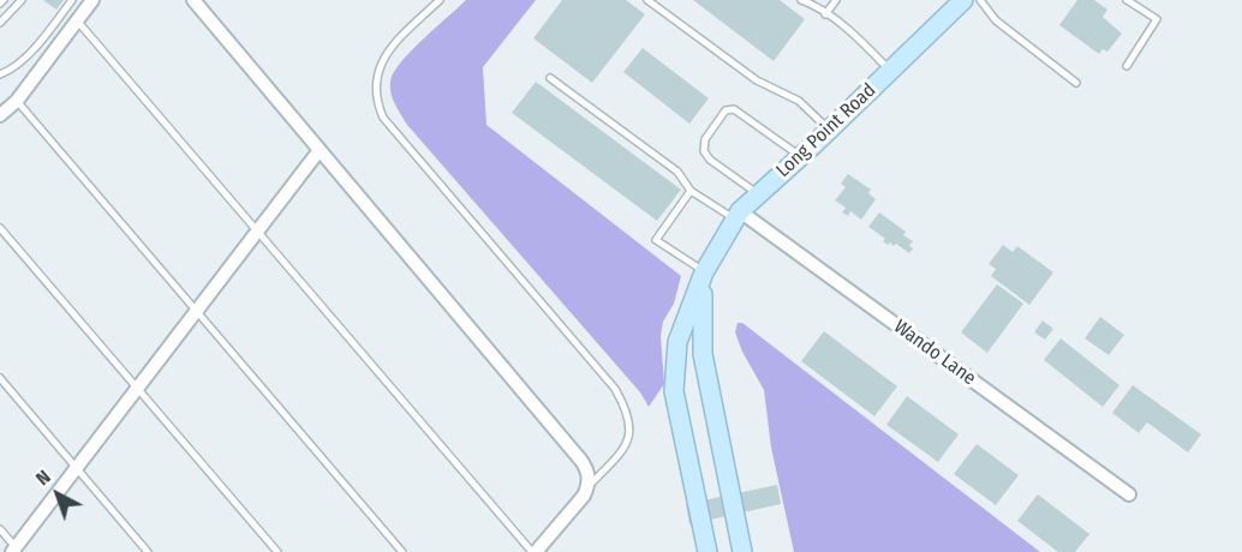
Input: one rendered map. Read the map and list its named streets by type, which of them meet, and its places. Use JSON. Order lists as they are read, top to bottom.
{
  "streets": {
    "main road": ["Long Point Road"],
    "street": ["Wando Lane"]
  },
  "crossings": [
    ["Long Point Road", "Wando Lane"]
  ],
  "north": "top left"
}
